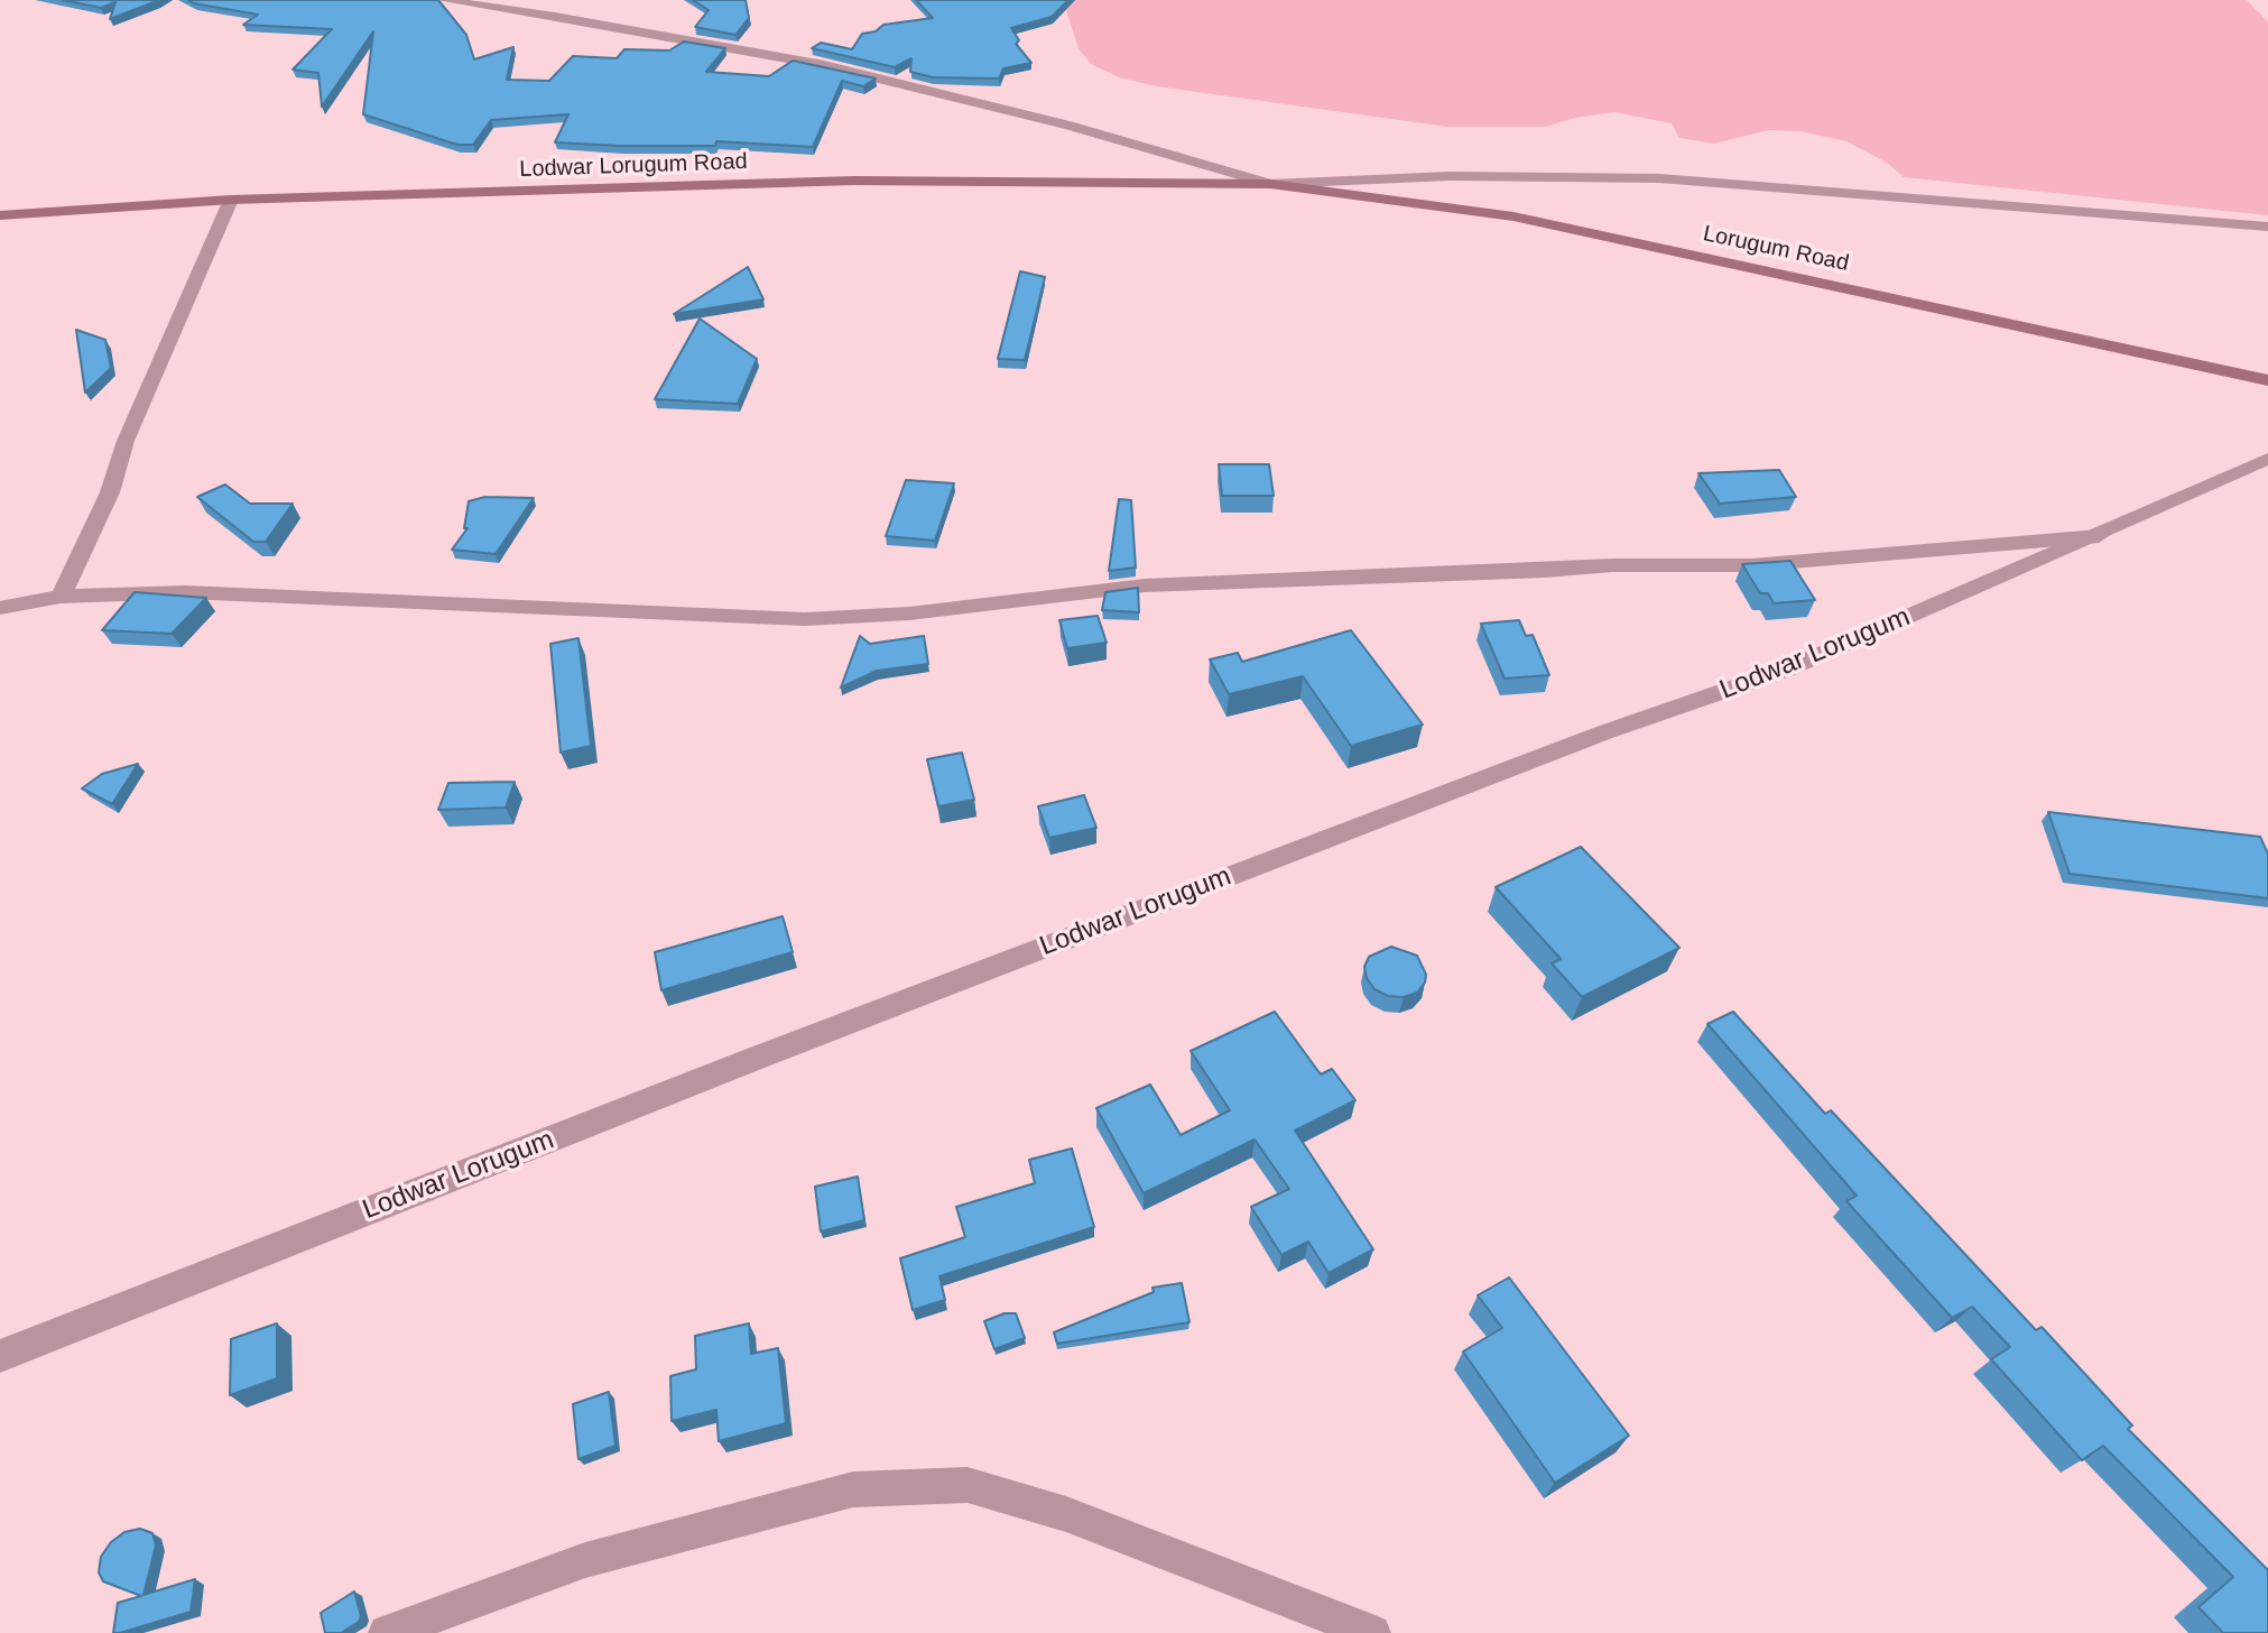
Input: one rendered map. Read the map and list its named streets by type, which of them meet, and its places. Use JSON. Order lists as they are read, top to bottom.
{
  "streets": {
    "main road": ["Lodwar Lorugum Road", "Lorugum Road"],
    "street": ["Lodwar Lorugum"]
  },
  "crossings": [
    ["Lodwar Lorugum Road", "Lorugum Road"]
  ]
}
